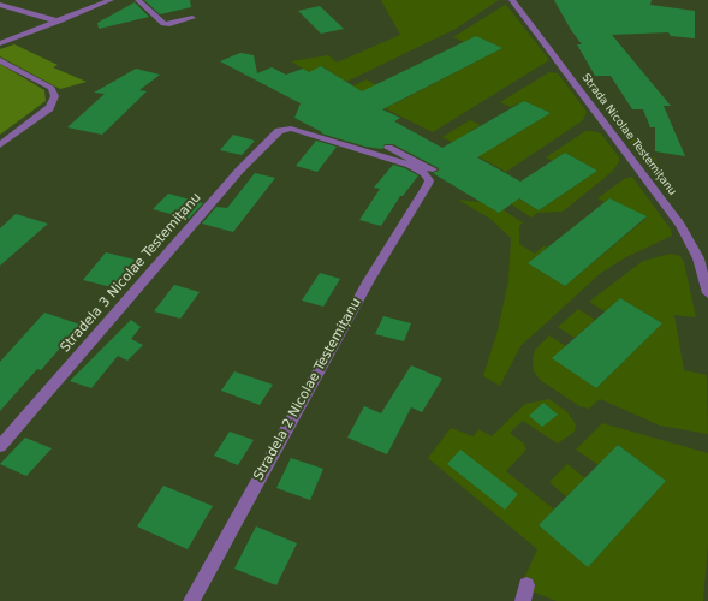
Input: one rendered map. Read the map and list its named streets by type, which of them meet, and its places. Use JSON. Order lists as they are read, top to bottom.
{
  "streets": {
    "street": ["Strada Nicolae Testemițanu", "Stradela 3 Nicolae Testemițanu", "Stradela 2 Nicolae Testemițanu"]
  },
  "crossings": [
    ["Stradela 3 Nicolae Testemițanu", "Stradela 2 Nicolae Testemițanu"]
  ]
}
